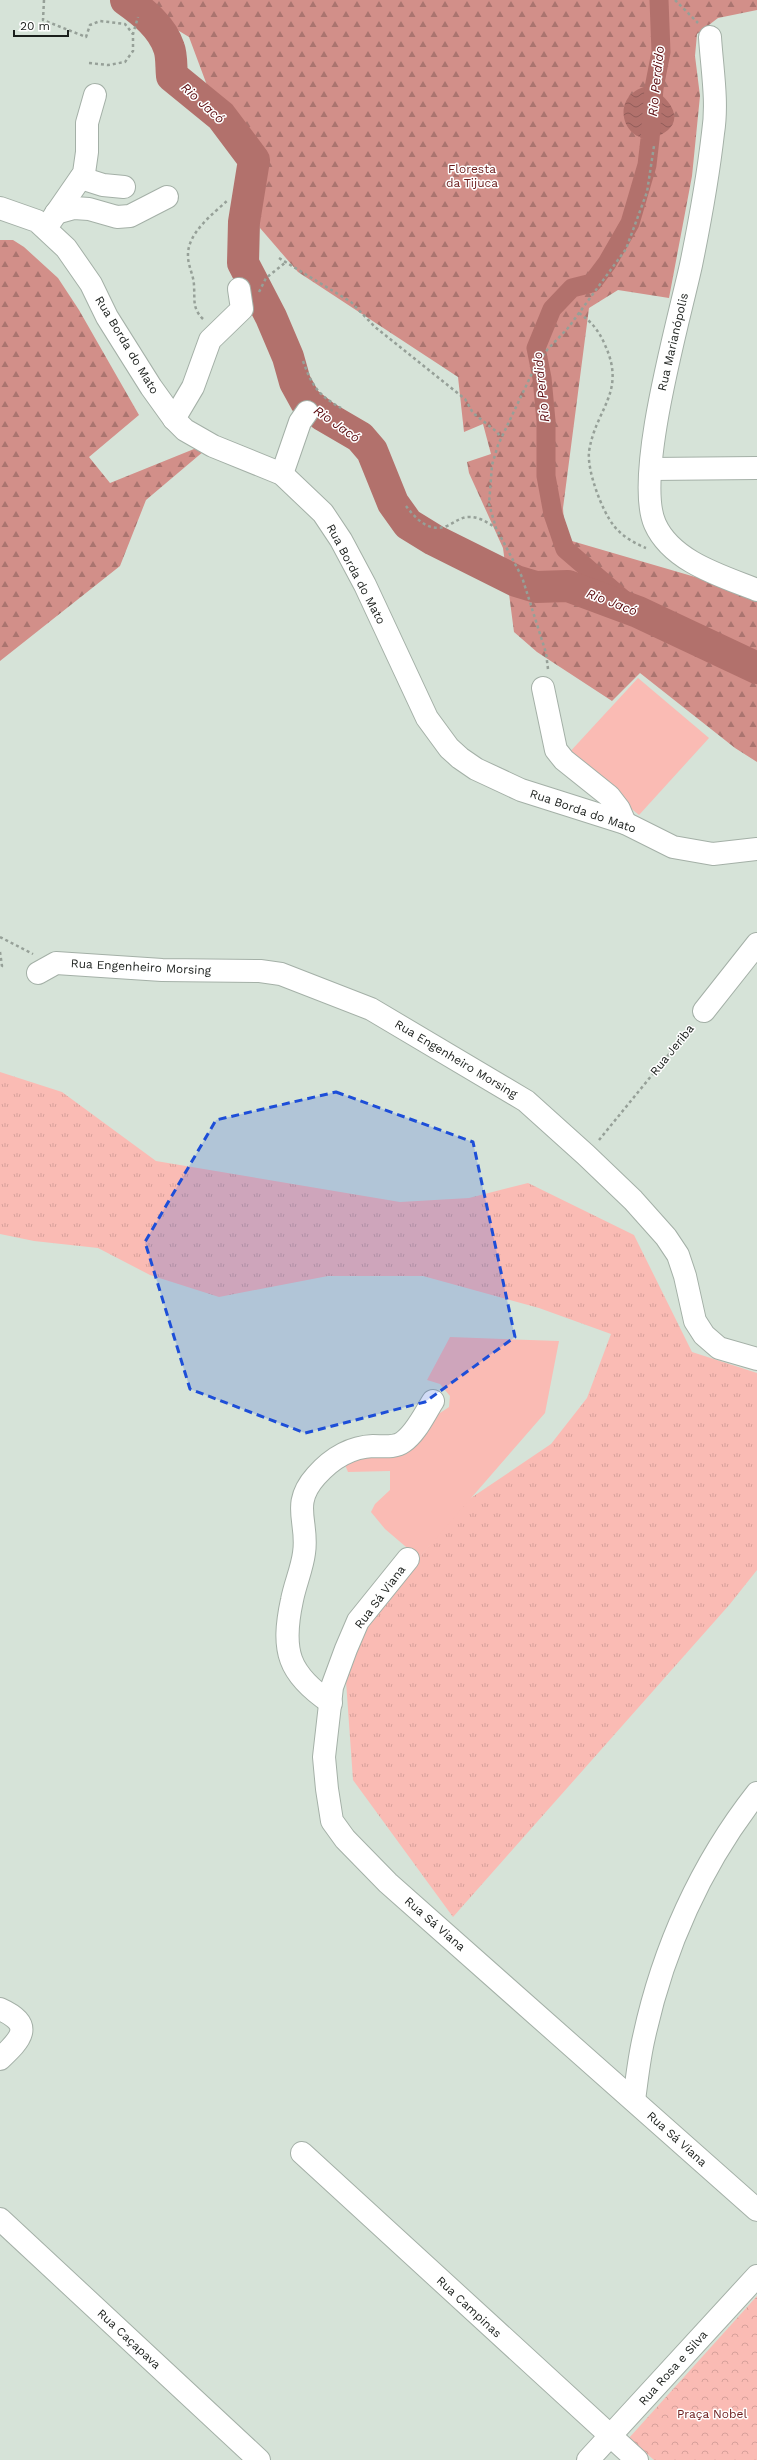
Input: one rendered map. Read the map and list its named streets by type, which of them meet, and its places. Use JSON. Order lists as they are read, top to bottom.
{
  "streets": {
    "street": [
      "Rua Marianópolis",
      "Rua Borda do Mato",
      "Rua Engenheiro Morsing",
      "Rua Sá Viana",
      "Rua Campinas",
      "Rua Caçapava",
      "Rua Rosa e Silva"
    ],
    "path": ["Rua Jeriba"]
  },
  "crossings": [
    ["Rua Engenheiro Morsing", "Rua Jeriba"],
    ["Rua Campinas", "Rua Rosa e Silva"]
  ],
  "water": ["Rio Perdido", "Rio Jacó"],
  "parks": ["Floresta da Tijuca", "Praça Nobel"],
  "scale_bar": "20 m"
}
